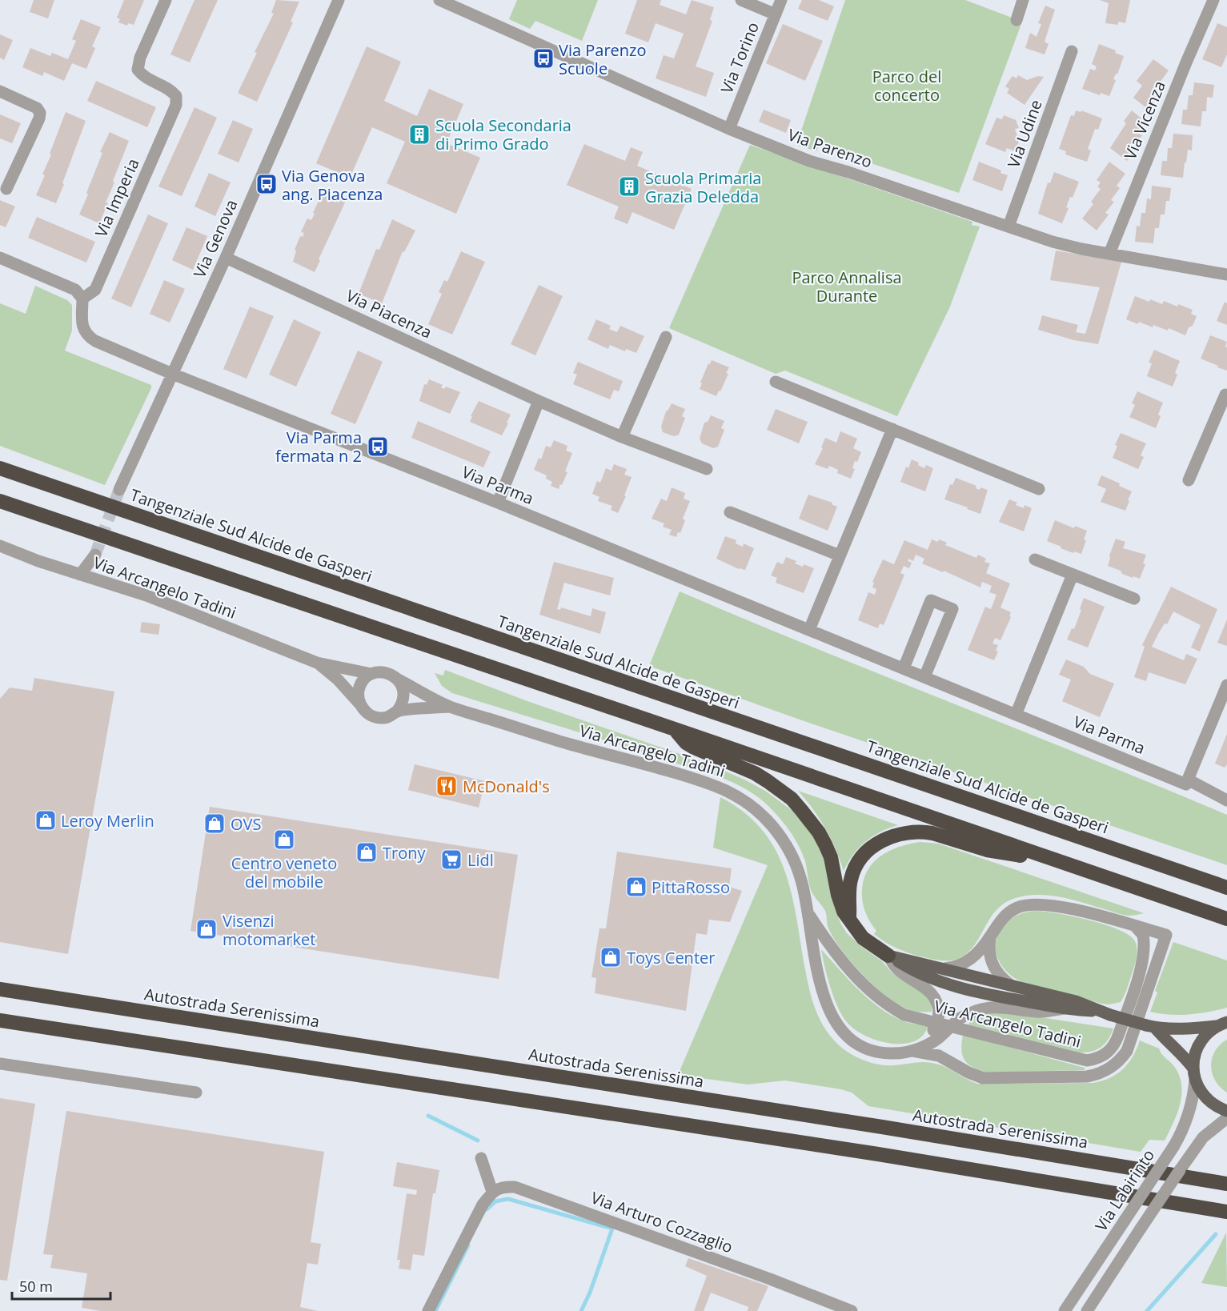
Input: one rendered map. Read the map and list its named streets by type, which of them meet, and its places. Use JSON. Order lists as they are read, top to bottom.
{
  "streets": {
    "highway": ["Tangenziale Sud Alcide de Gasperi", "Autostrada Serenissima"],
    "main road": ["Via Labirinto"],
    "street": [
      "Via Torino",
      "Via Vicenza",
      "Via Udine",
      "Via Parenzo",
      "Via Imperia",
      "Via Genova",
      "Via Piacenza",
      "Via Parma",
      "Via Arcangelo Tadini",
      "Via Arturo Cozzaglio"
    ]
  },
  "crossings": [
    ["Via Torino", "Via Parenzo"],
    ["Via Vicenza", "Via Parenzo"],
    ["Via Udine", "Via Parenzo"],
    ["Via Genova", "Via Piacenza"],
    ["Via Genova", "Via Parma"]
  ],
  "parks": ["Parco del concerto", "Parco Annalisa Durante"],
  "places": {
    "bus stop": ["Via Parenzo Scuole", "Via Genova ang. Piacenza", "Via Parma fermata n 2"],
    "building": ["Scuola Secondaria di Primo Grado", "Scuola Primaria Grazia Deledda"],
    "restaurant": ["McDonald's"],
    "shop": [
      "Leroy Merlin",
      "OVS",
      "Centro veneto del mobile",
      "Trony",
      "PittaRosso",
      "Visenzi motomarket",
      "Toys Center"
    ],
    "supermarket": ["Lidl"]
  },
  "scale_bar": "50 m"
}
